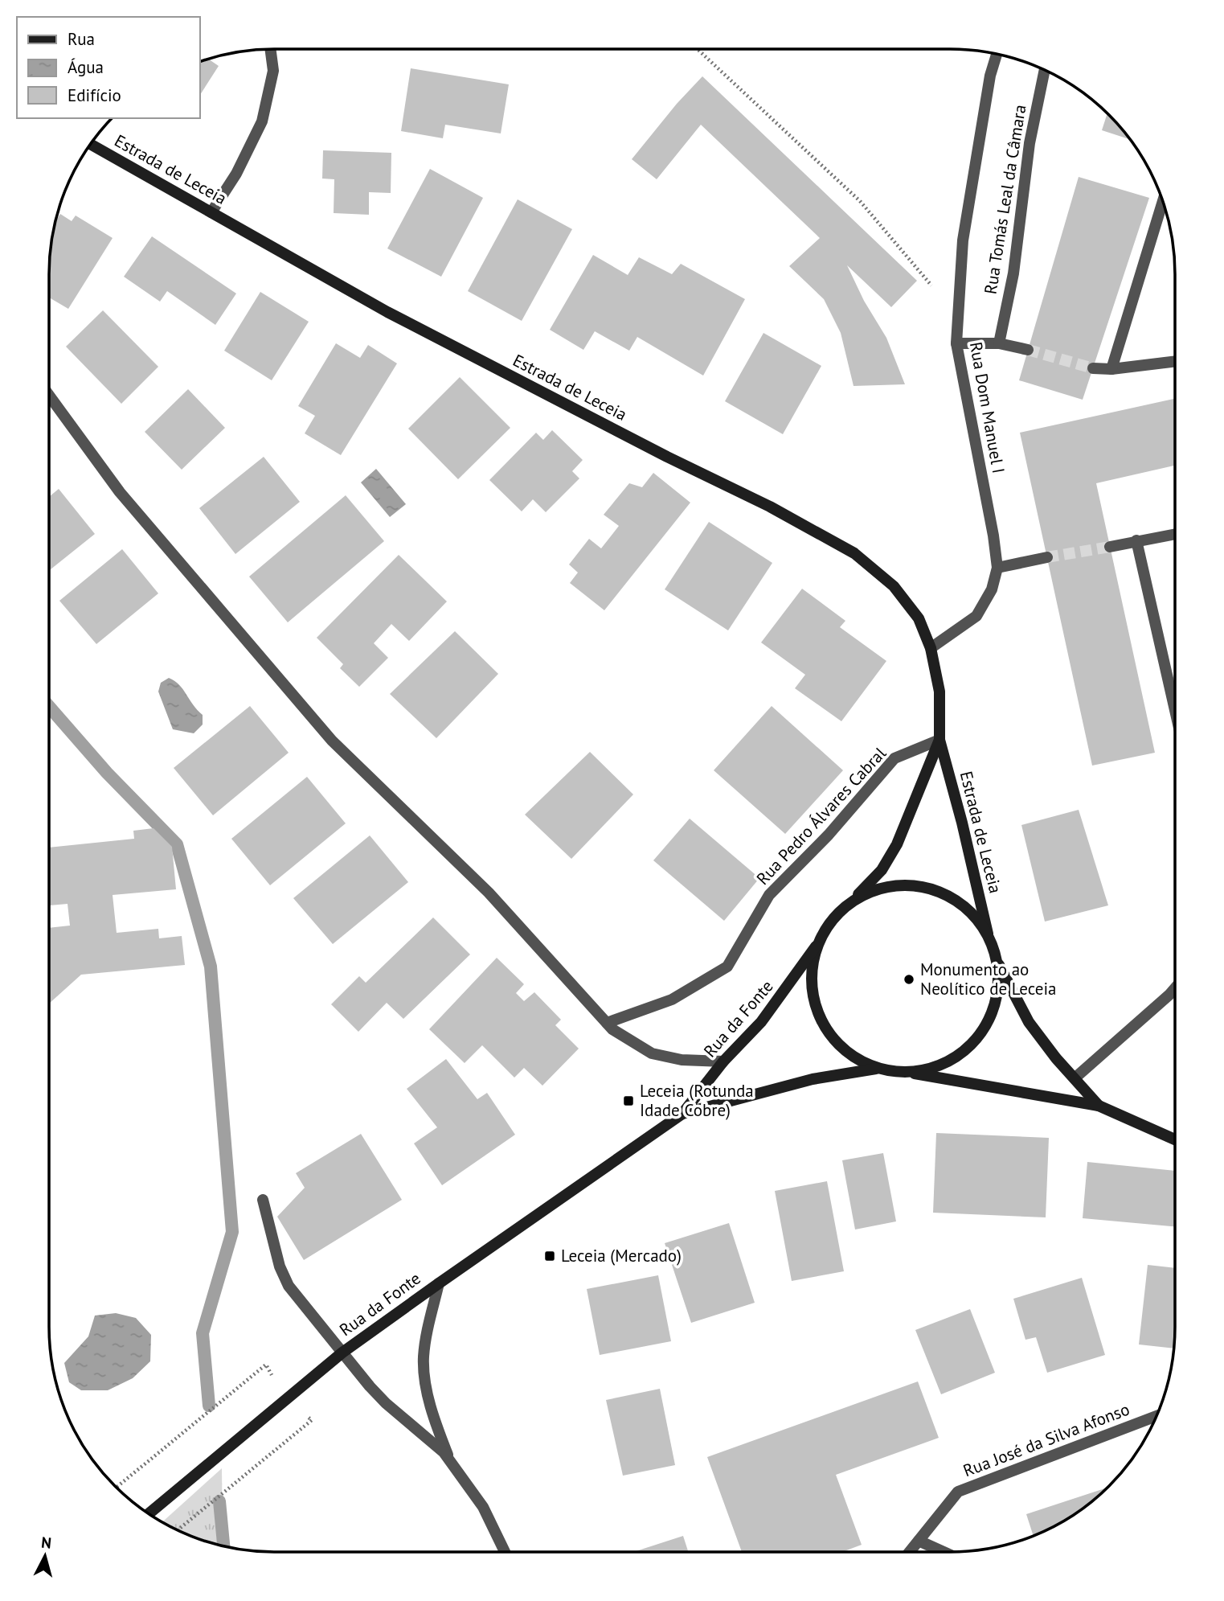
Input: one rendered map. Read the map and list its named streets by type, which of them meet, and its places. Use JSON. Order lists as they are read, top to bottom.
{
  "streets": {
    "main road": ["Estrada de Leceia", "Rua da Fonte"],
    "street": [
      "Rua Tomás Leal da Câmara",
      "Rua Dom Manuel I",
      "Rua Pedro Álvares Cabral",
      "Rua José da Silva Afonso"
    ]
  },
  "crossings": [
    ["Estrada de Leceia", "Rua Dom Manuel I"],
    ["Estrada de Leceia", "Rua Pedro Álvares Cabral"],
    ["Estrada de Leceia", "Rua da Fonte"]
  ],
  "places": {
    "other": ["Monumento ao Neolítico de Leceia"],
    "transit": ["Leceia (Rotunda Idade Cobre)", "Leceia (Mercado)"]
  },
  "legend": ["Rua", "Água", "Edifício"],
  "north": "top"
}
